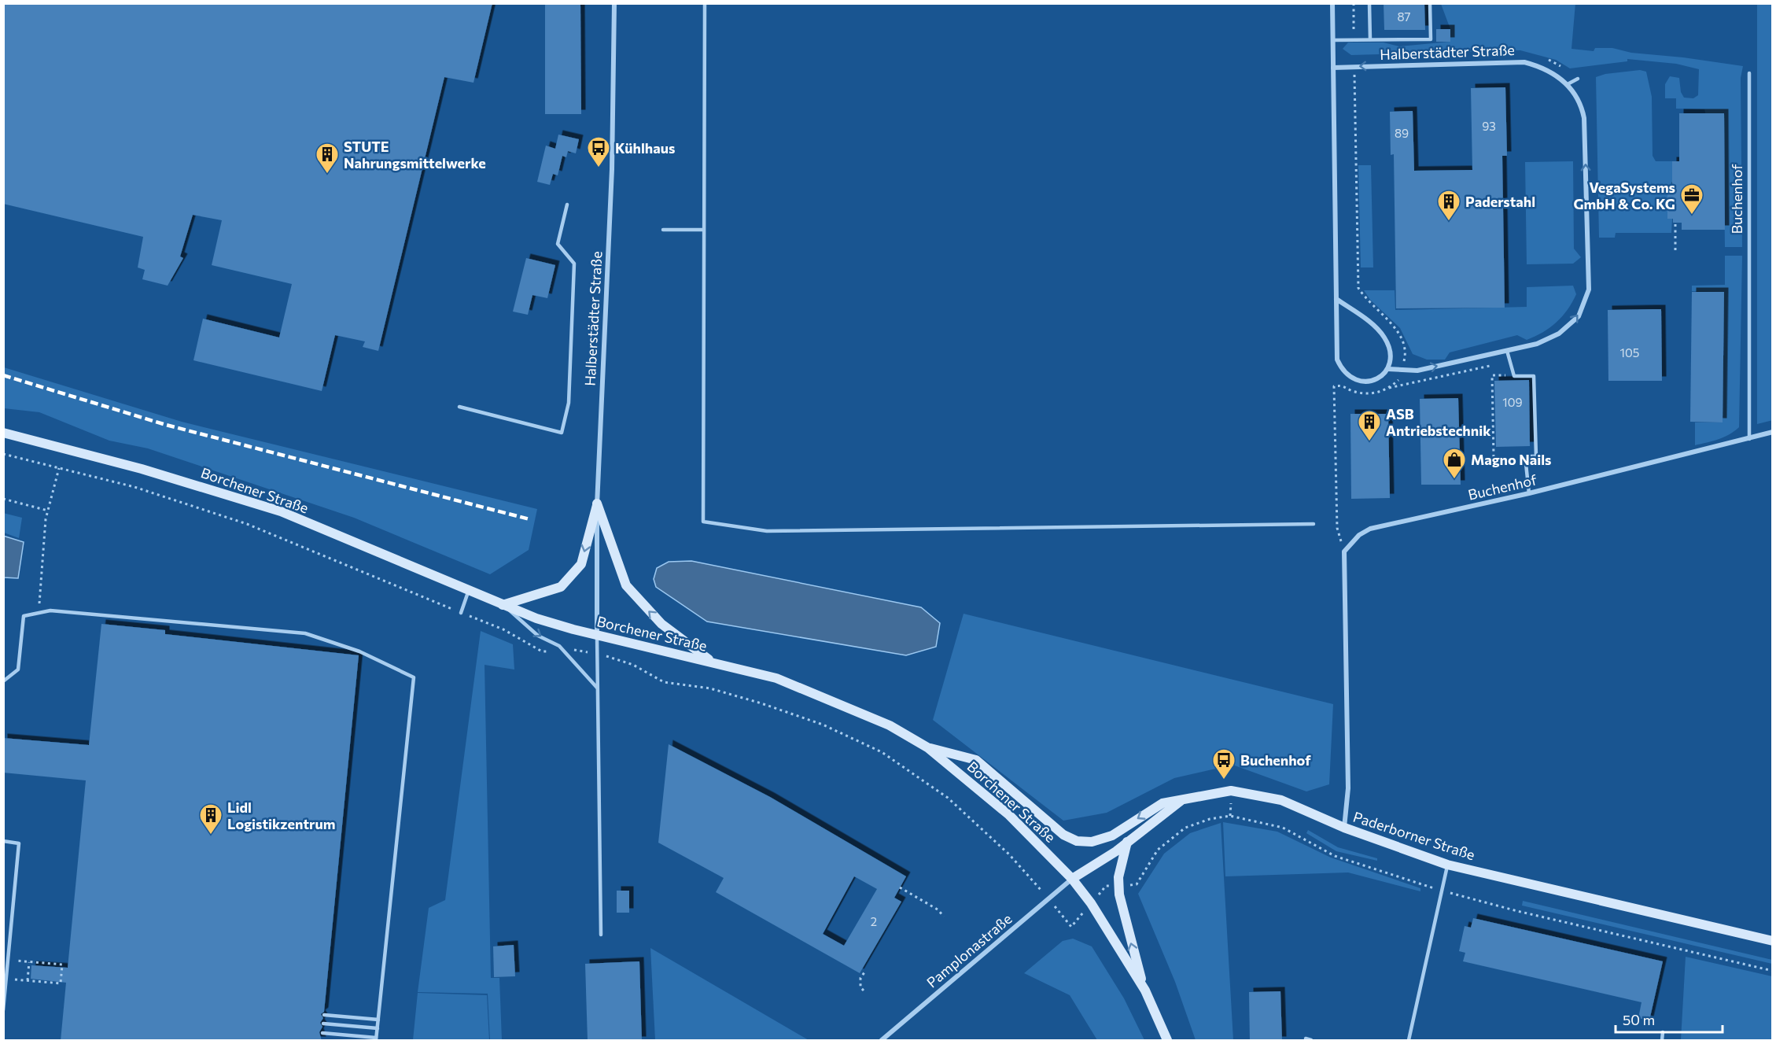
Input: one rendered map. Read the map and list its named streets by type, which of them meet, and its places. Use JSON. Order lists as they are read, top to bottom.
{
  "streets": {
    "main road": ["Borchener Straße", "Paderborner Straße"],
    "street": ["Halberstädter Straße", "Buchenhof", "Pamplonastraße"]
  },
  "crossings": [
    ["Halberstädter Straße", "Borchener Straße"],
    ["Borchener Straße", "Paderborner Straße"],
    ["Borchener Straße", "Pamplonastraße"],
    ["Paderborner Straße", "Pamplonastraße"]
  ],
  "places": {
    "bus stop": ["Kühlhaus", "Buchenhof"],
    "building": [
      "STUTE Nahrungsmittelwerke",
      "Paderstahl",
      "ASB Antriebstechnik",
      "Lidl Logistikzentrum"
    ],
    "office": ["VegaSystems GmbH & Co. KG"],
    "shop": ["Magno Nails"]
  },
  "house_numbers": [
    "87",
    "93",
    "89",
    "105",
    "109",
    "2"
  ],
  "scale_bar": "50 m"
}
